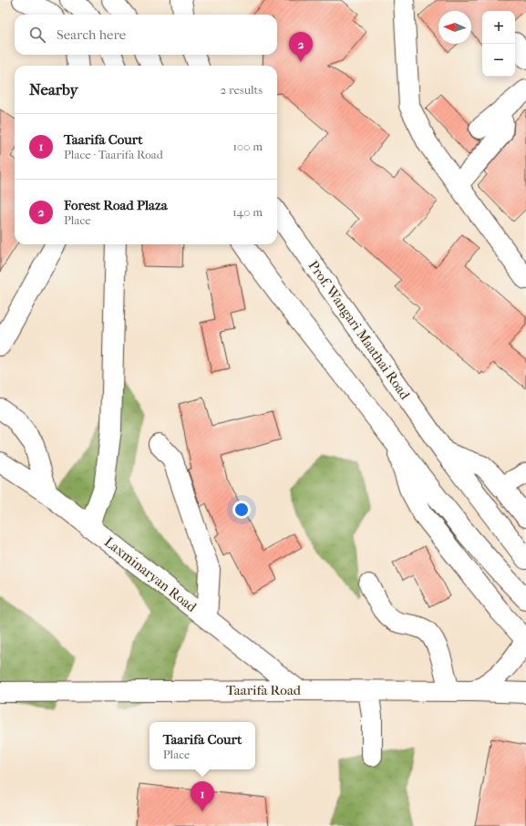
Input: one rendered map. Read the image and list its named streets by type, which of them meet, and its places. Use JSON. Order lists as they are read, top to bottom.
{
  "streets": {
    "main road": ["Prof. Wangari Maathai Road", "Laxminaryan Road", "Taarifa Road"]
  },
  "crossings": [
    ["Laxminaryan Road", "Taarifa Road"]
  ],
  "north": "left",
  "page": {
    "map_buttons": ["+", "−"],
    "search": "Search here",
    "pins": ["2", "1"],
    "heading": ["Nearby", "2 results"],
    "list": [
      {
        "mark": "1",
        "name": "Taarifa Court",
        "note": "Place · Taarifa Road",
        "value": "100 m"
      },
      {
        "mark": "2",
        "name": "Forest Road Plaza",
        "note": "Place",
        "value": "140 m"
      }
    ],
    "popup": ["Taarifa Court", "Place"]
  }
}
